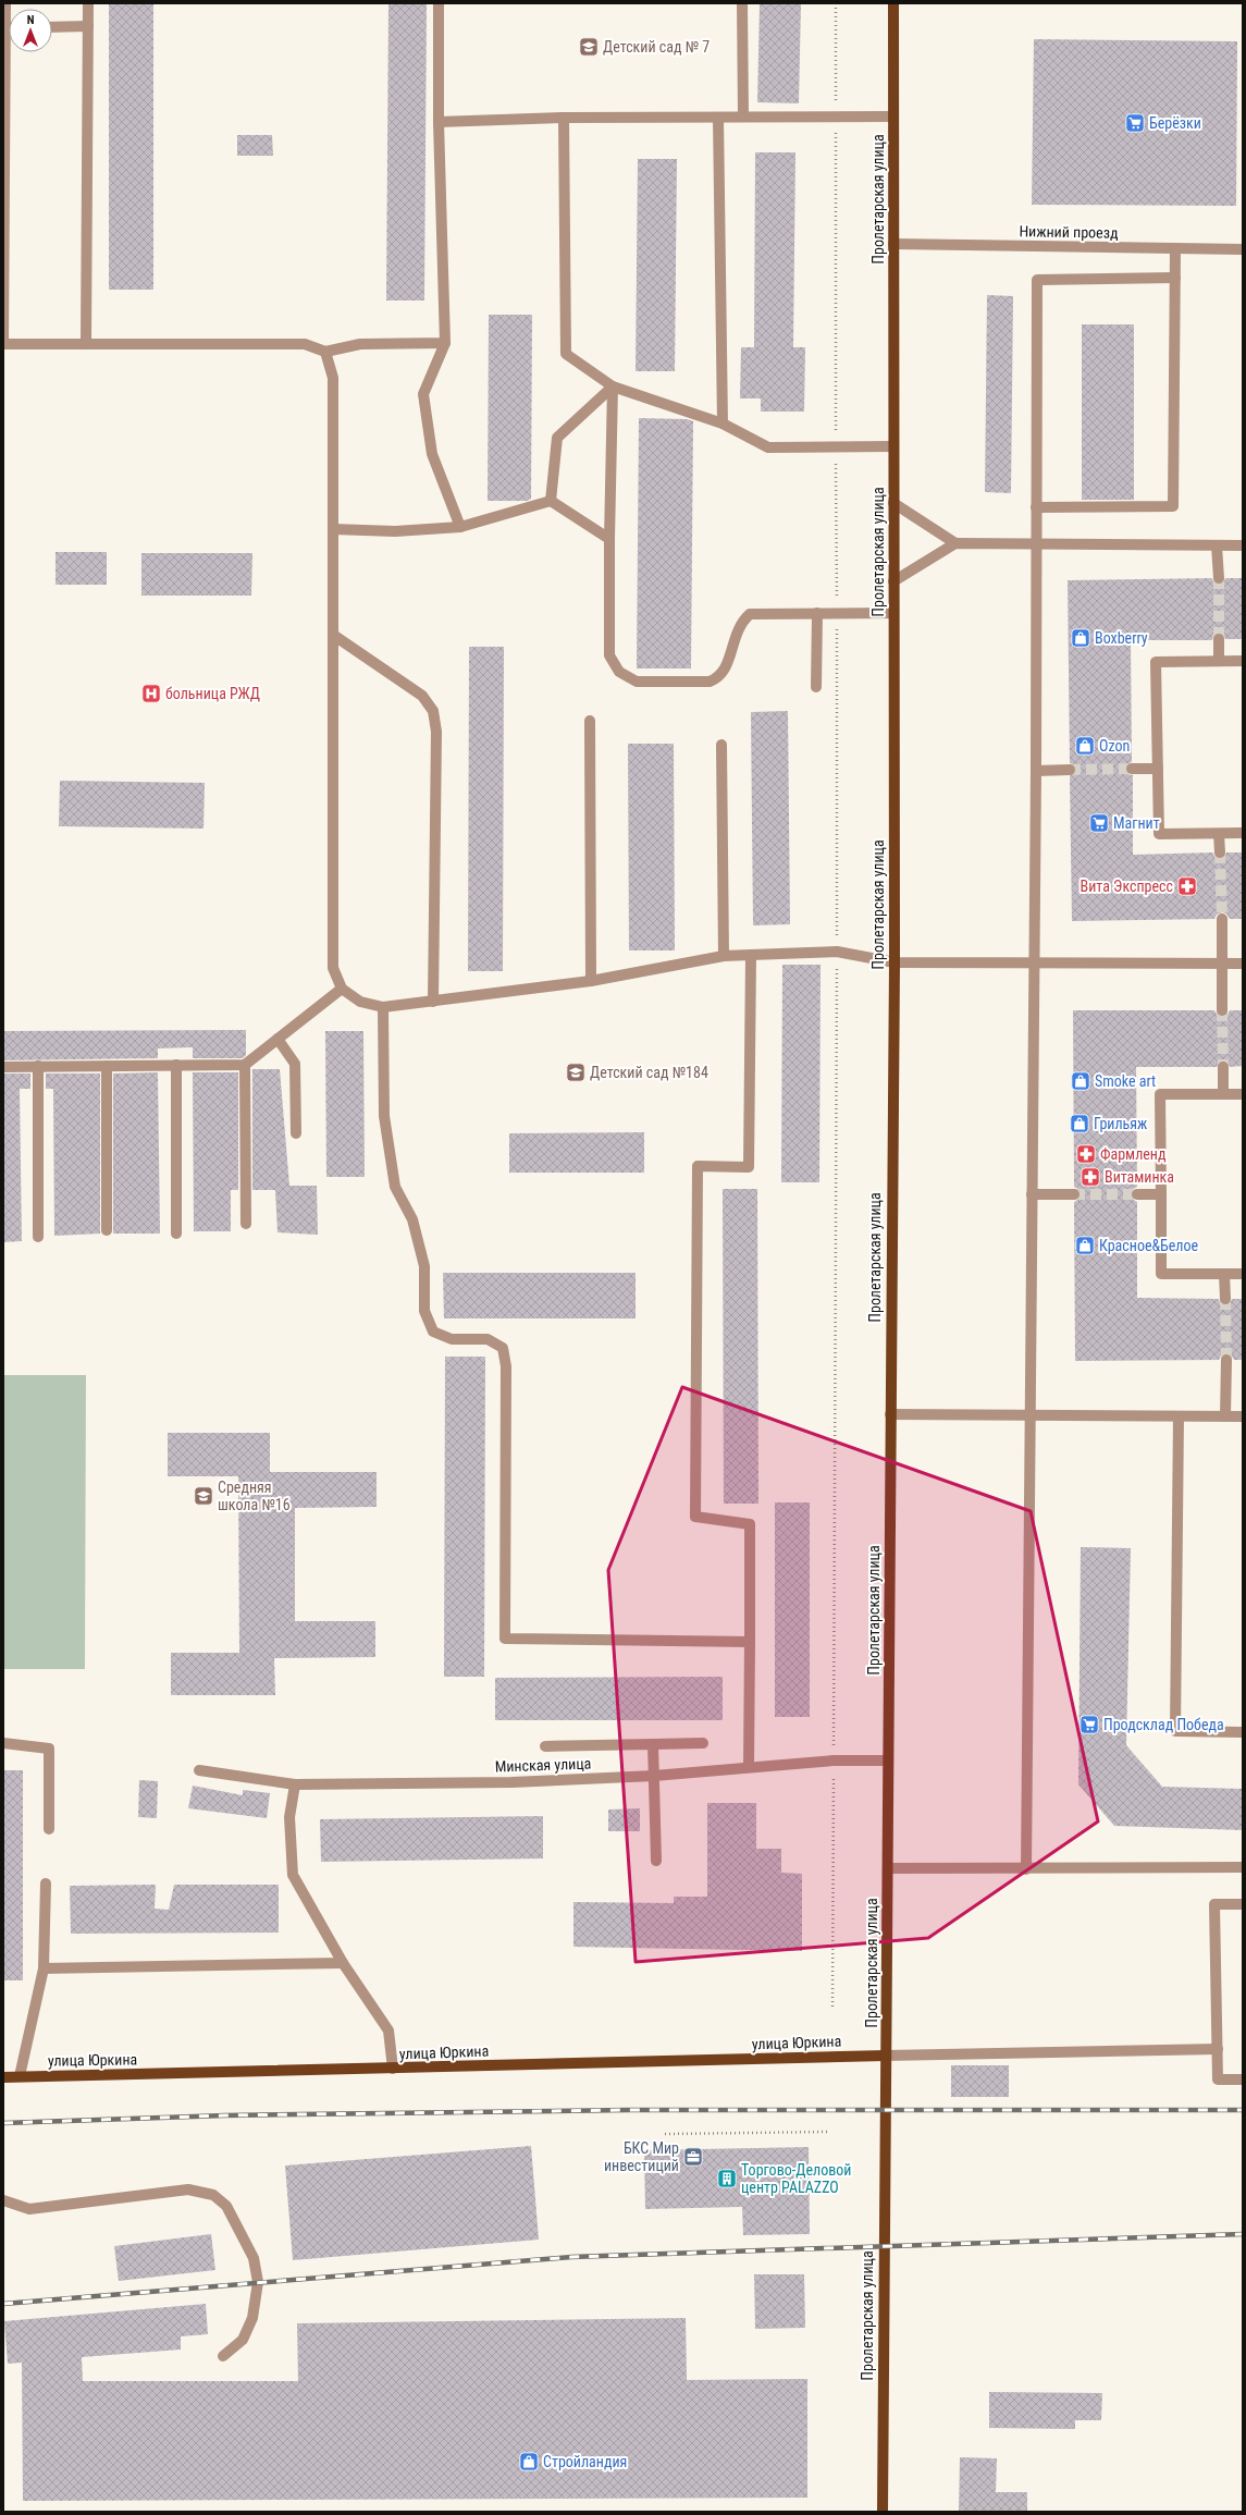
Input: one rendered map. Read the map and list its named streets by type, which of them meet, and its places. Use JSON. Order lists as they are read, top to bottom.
{
  "streets": {
    "main road": ["Пролетарская улица", "улица Юркина"],
    "street": ["Нижний проезд", "Минская улица"]
  },
  "crossings": [
    ["Пролетарская улица", "Нижний проезд"],
    ["Пролетарская улица", "Минская улица"],
    ["Пролетарская улица", "улица Юркина"]
  ],
  "places": {
    "school or university": ["Детский сад № 7", "Детский сад №184", "Средняя школа №16"],
    "supermarket": ["Берёзки", "Магнит", "Продсклад Победа"],
    "shop": [
      "Boxberry",
      "Ozon",
      "Smoke art",
      "Грильяж",
      "Красное&Белое",
      "Стройландия"
    ],
    "hospital": ["больница РЖД"],
    "pharmacy": ["Вита Экспресс", "Фармленд", "Витаминка"],
    "office": ["БКС Мир инвестиций"],
    "building": ["Торгово-Деловой центр PALAZZO"]
  },
  "north": "top"
}
